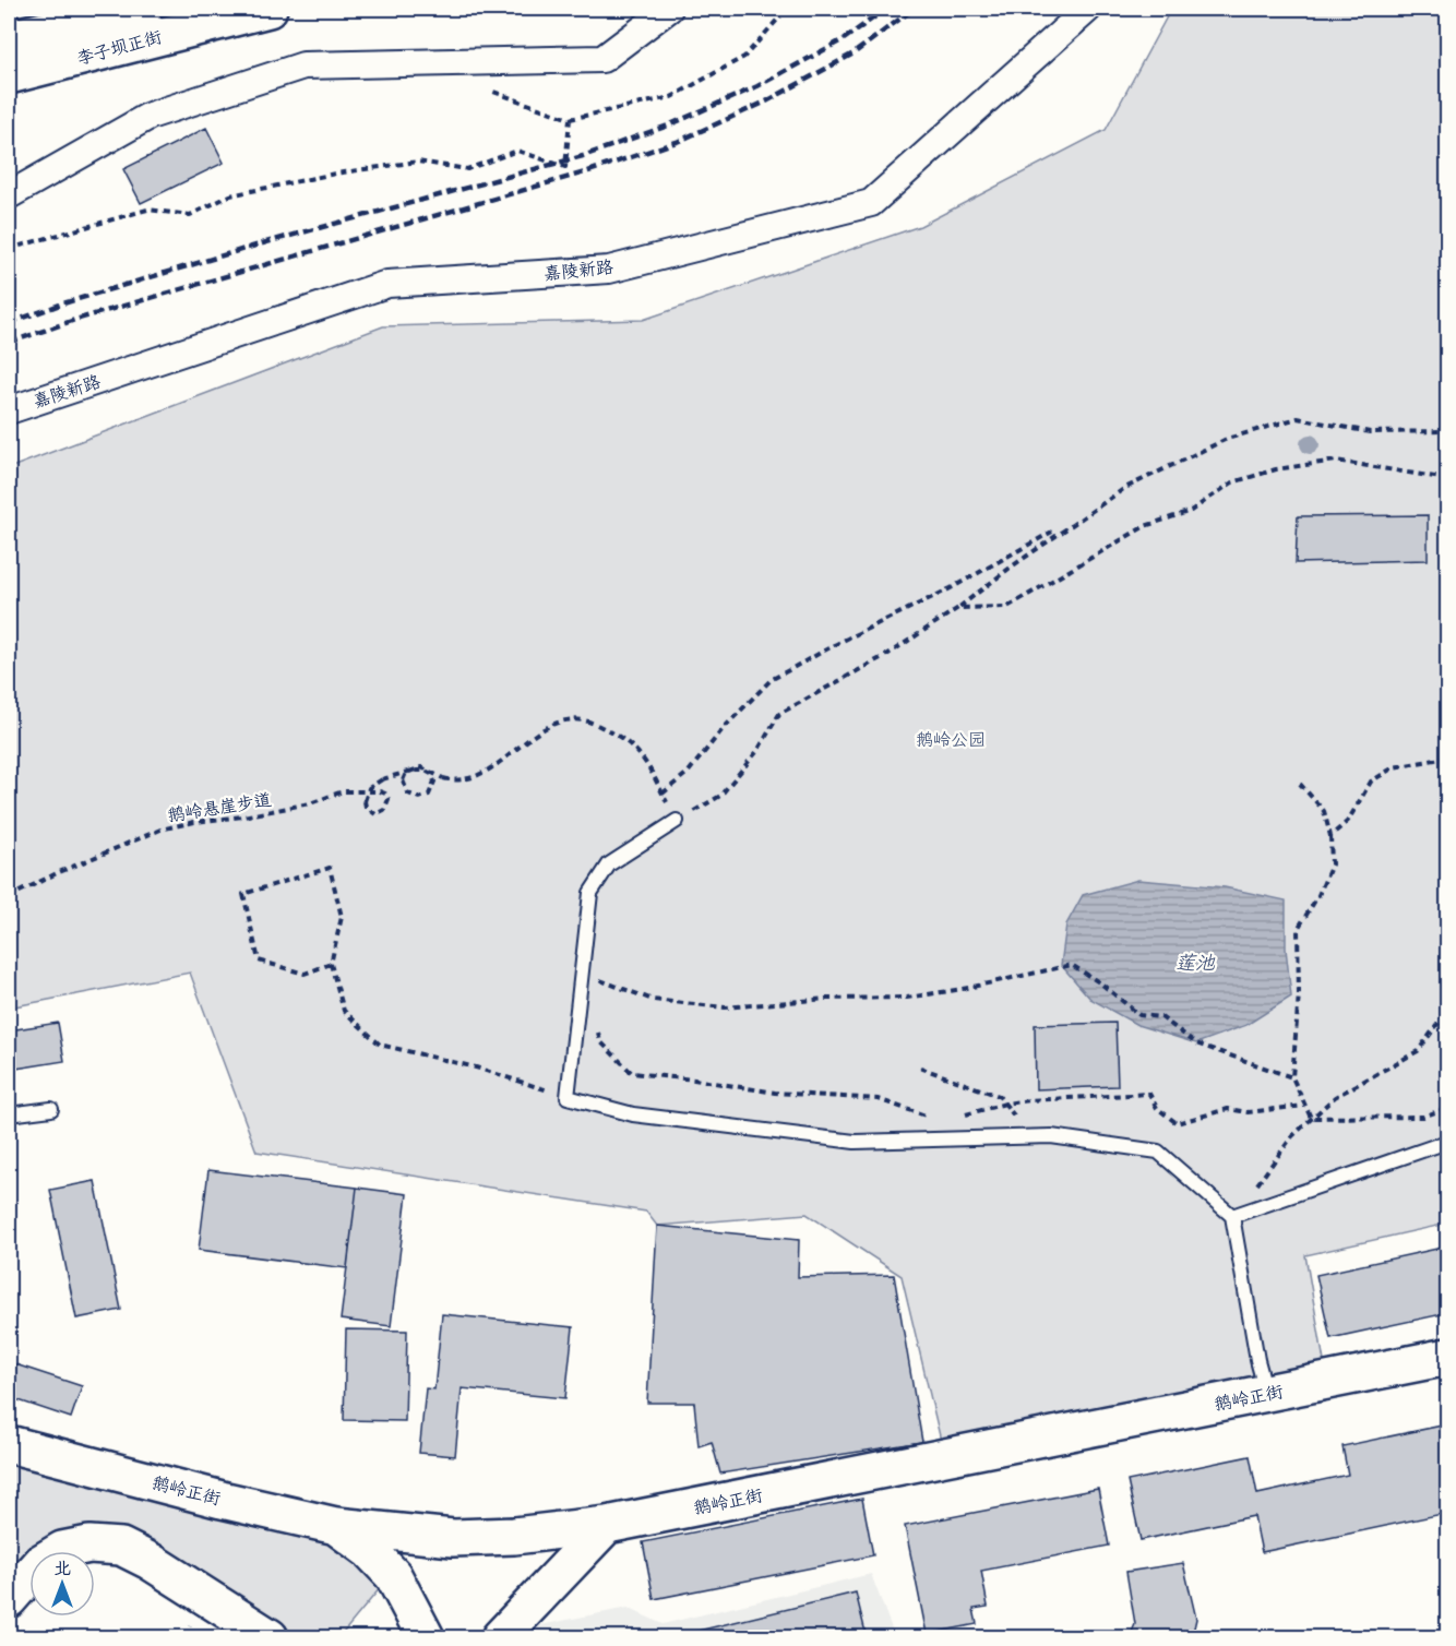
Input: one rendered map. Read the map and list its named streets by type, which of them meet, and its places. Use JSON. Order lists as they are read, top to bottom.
{
  "streets": {
    "street": ["李子坝正街", "嘉陵新路", "鹅岭正街"],
    "path": ["鹅岭悬崖步道"]
  },
  "water": ["莲池"],
  "parks": ["鹅岭公园"],
  "north": "top"
}
